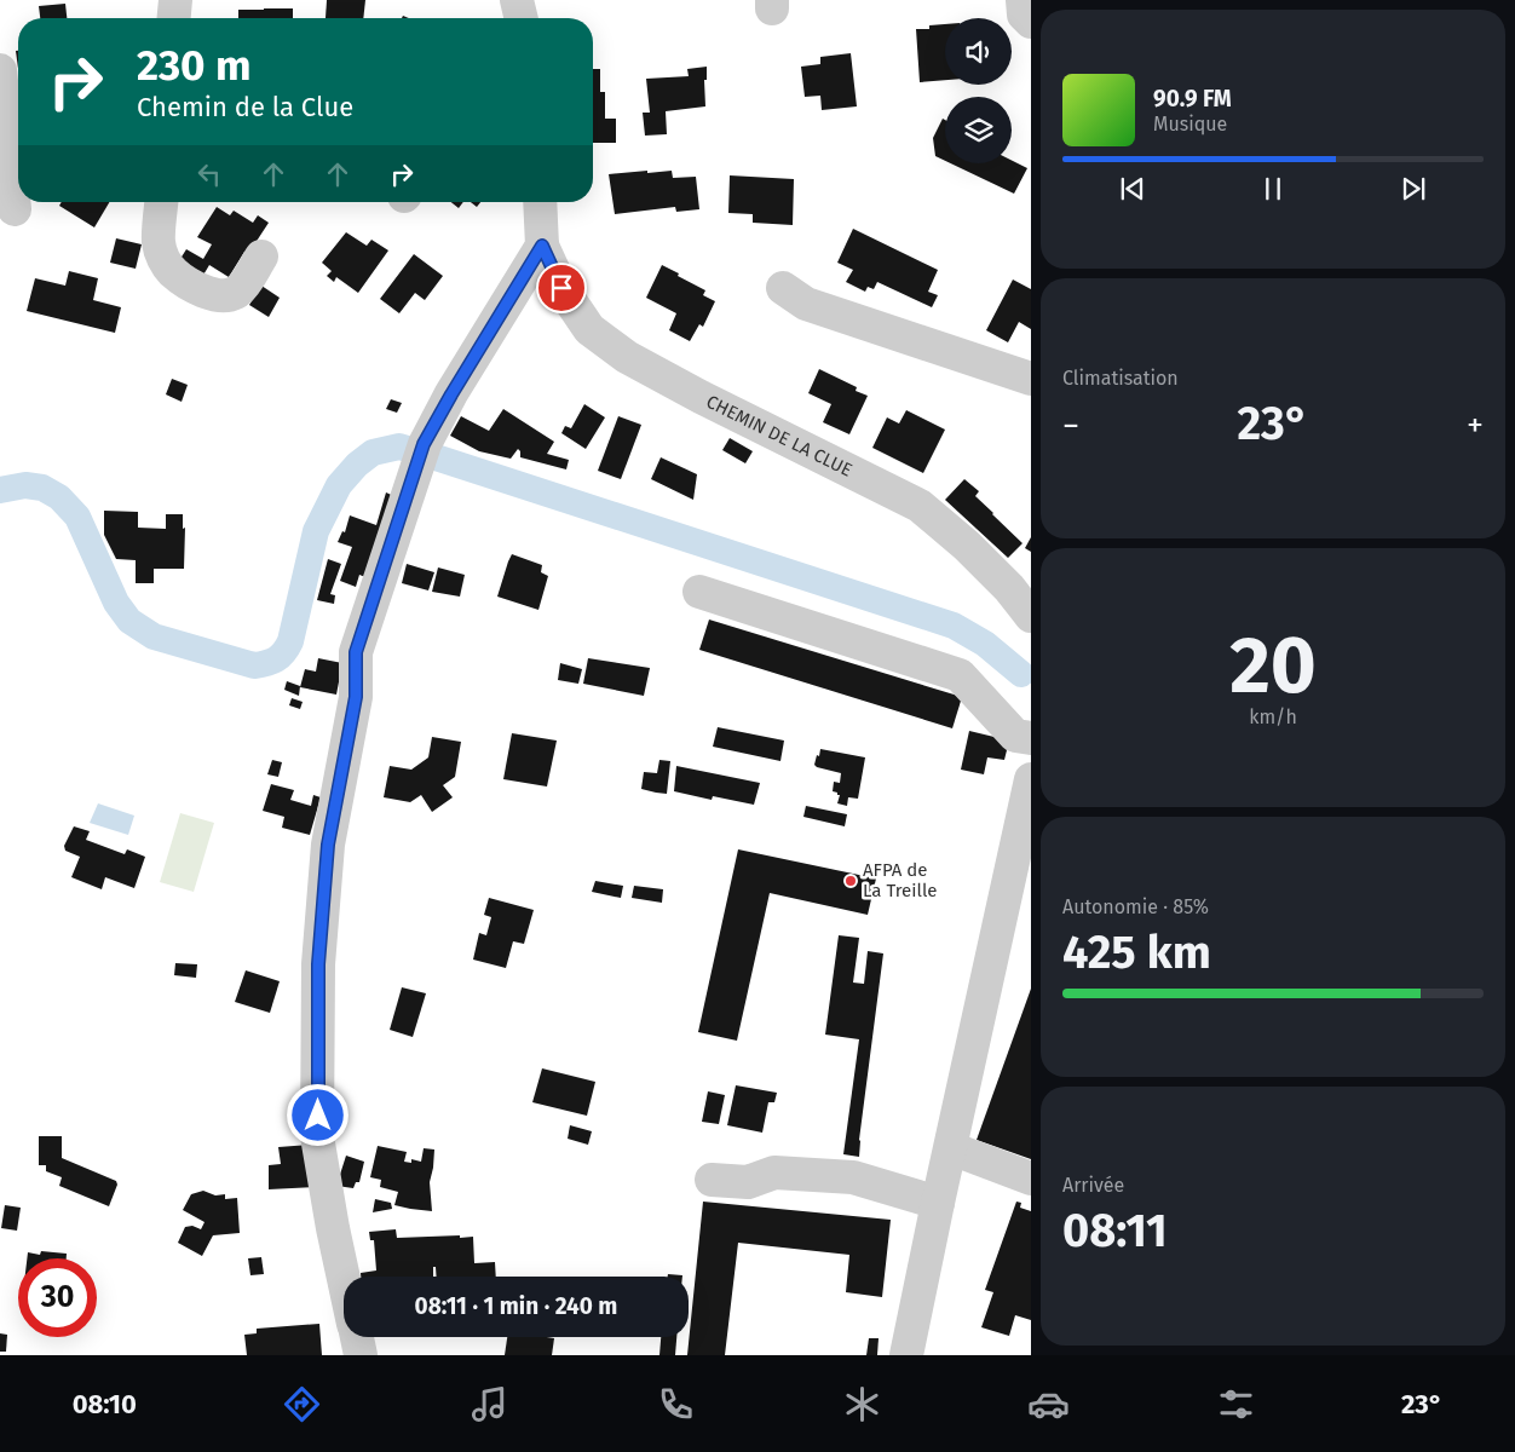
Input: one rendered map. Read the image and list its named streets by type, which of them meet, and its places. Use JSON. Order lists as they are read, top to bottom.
{
  "streets": {
    "street": ["CHEMIN DE LA CLUE"]
  },
  "places": ["AFPA de La Treille"],
  "page": {
    "turn": ["230 m", "Chemin de la Clue"],
    "song": ["90.9 FM", "Musique"],
    "tile": [
      "Climatisation",
      ["20", "km/h"],
      ["Autonomie · 85%", "425 km"],
      ["Arrivée", "08:11"]
    ],
    "heat": ["−", "23°", "+"],
    "limit": "30",
    "trip": "08:11 · 1 min · 240 m",
    "tabs": ["08:10", "23°"]
  }
}
